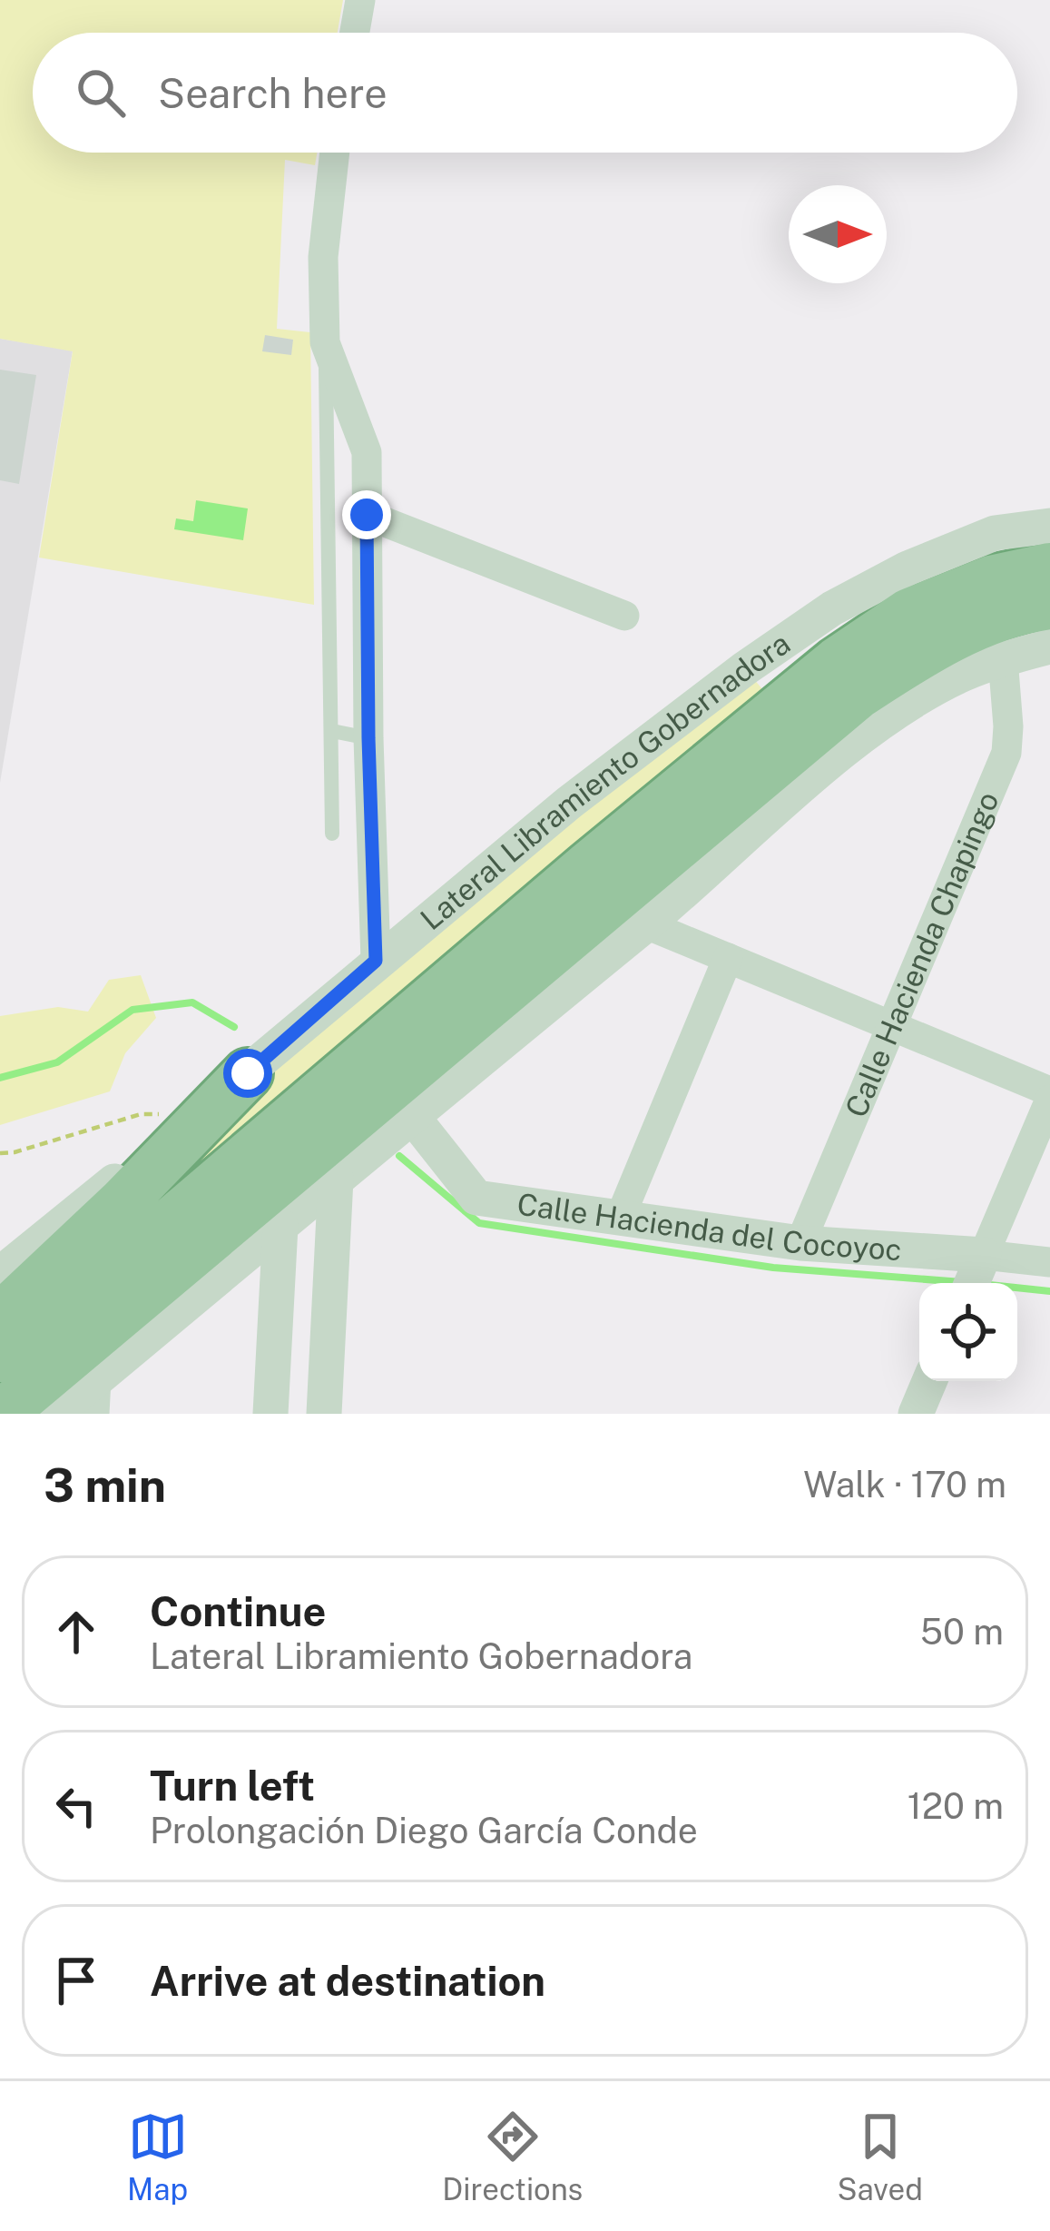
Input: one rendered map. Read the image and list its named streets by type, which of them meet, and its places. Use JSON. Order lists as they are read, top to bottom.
{
  "streets": {
    "street": ["Lateral Libramiento Gobernadora", "Calle Hacienda Chapingo", "Calle Hacienda del Cocoyoc"]
  },
  "crossings": [
    ["Calle Hacienda Chapingo", "Calle Hacienda del Cocoyoc"]
  ],
  "north": "right",
  "page": {
    "search": "Search here",
    "heading": ["3 min", "Walk · 170 m"],
    "list": [
      ["Continue", "Lateral Libramiento Gobernadora", "50 m"],
      ["Turn left", "Prolongación Diego García Conde", "120 m"],
      "Arrive at destination"
    ],
    "nav": ["Map", "Directions", "Saved"]
  }
}
